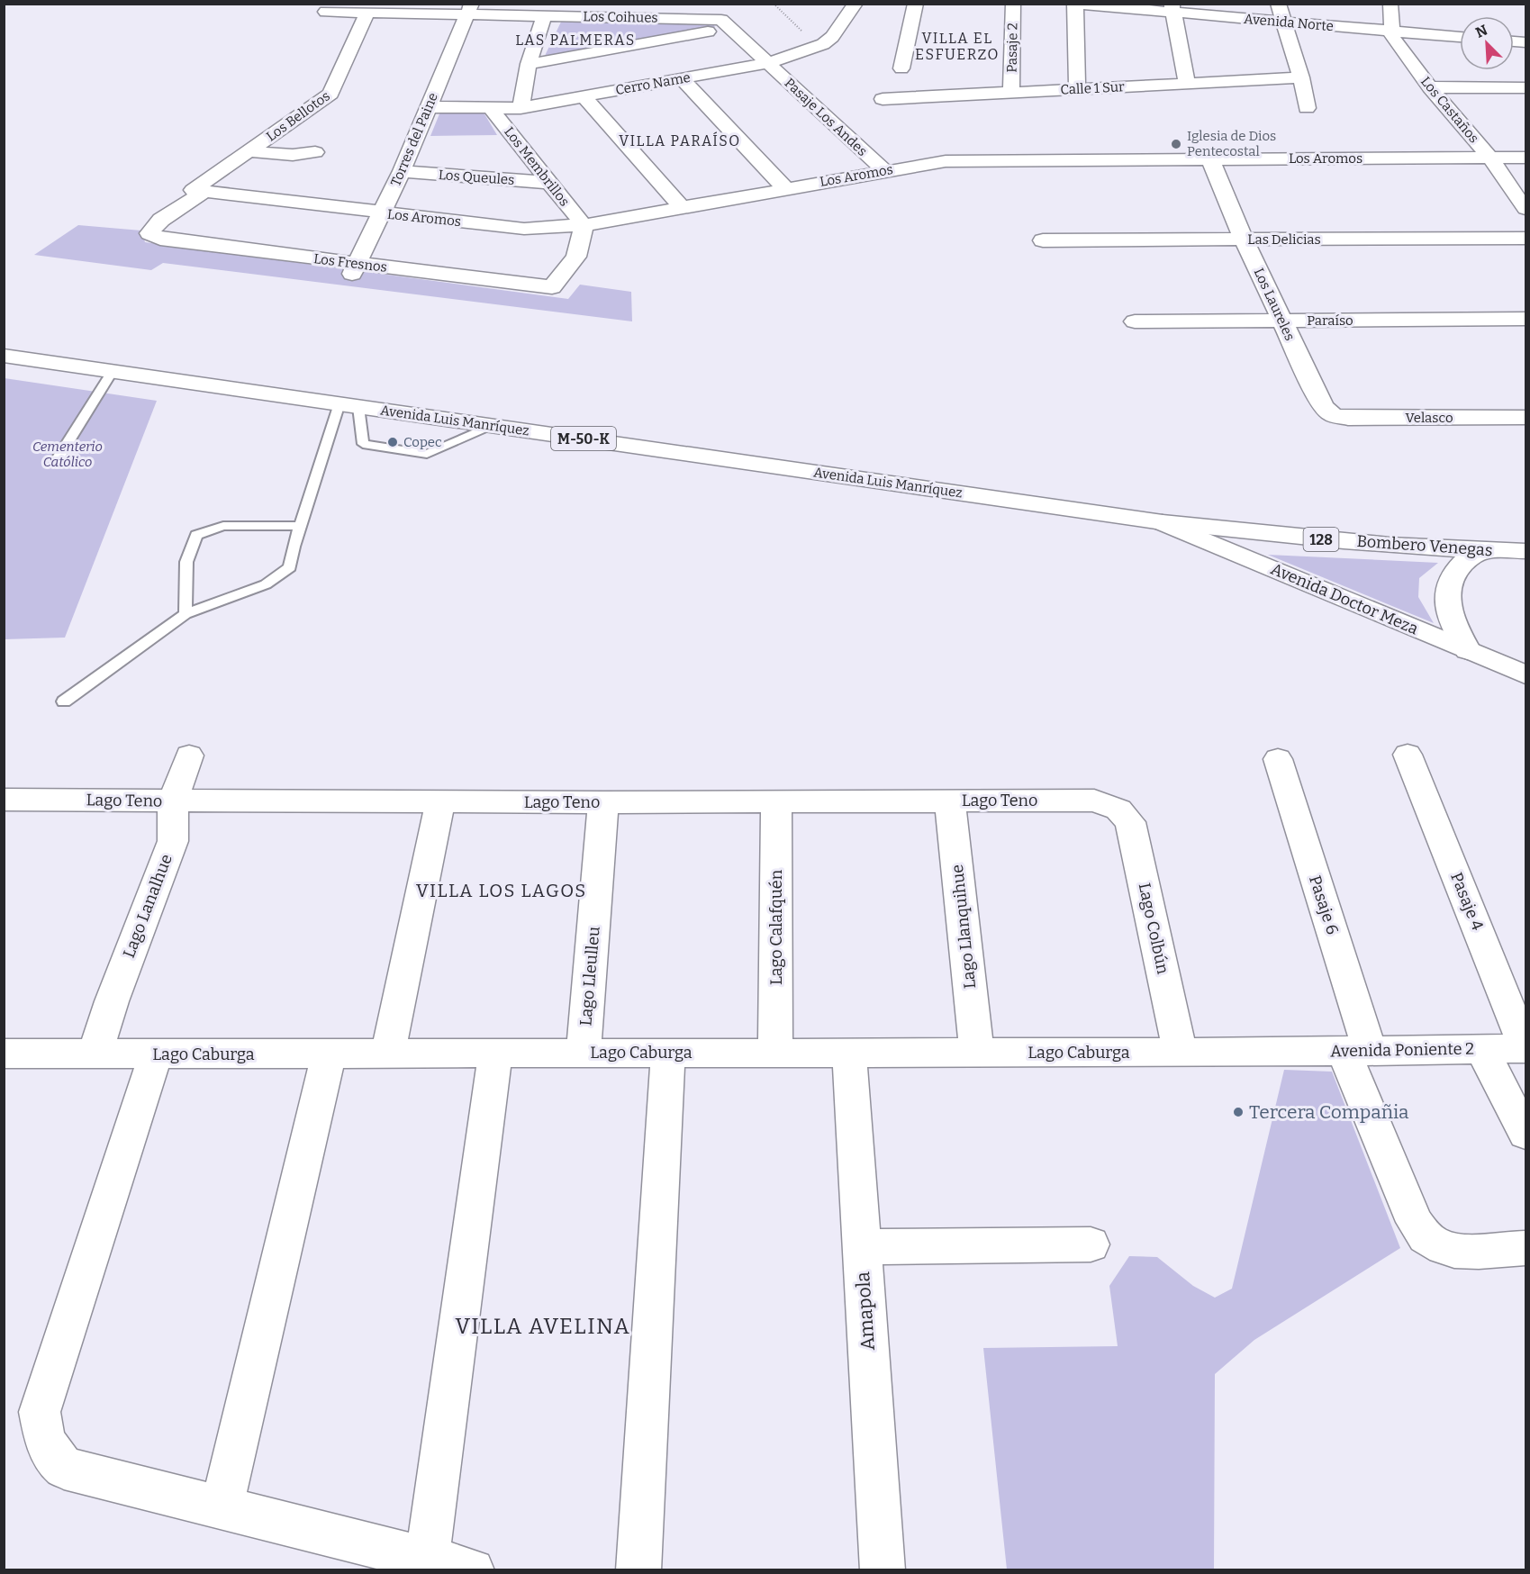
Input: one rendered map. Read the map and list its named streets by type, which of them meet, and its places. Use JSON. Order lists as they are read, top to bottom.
{
  "streets": {
    "street": [
      "Los Coihues",
      "Avenida Norte",
      "Pasaje 2",
      "Cerro Name",
      "Calle 1 Sur",
      "Los Castaños",
      "Los Bellotos",
      "Pasaje Los Andes",
      "Torres del Paine",
      "Los Aromos",
      "Los Membrillos",
      "Los Queules",
      "Las Delicias",
      "Los Fresnos",
      "Los Laureles",
      "Paraíso",
      "Velasco",
      "Avenida Luis Manríquez",
      "M-50-K",
      "128",
      "Bombero Venegas",
      "Avenida Doctor Meza",
      "Lago Teno",
      "Pasaje 4",
      "Pasaje 6",
      "Lago Lanalhue",
      "Lago Llanquihue",
      "Lago Calafquén",
      "Lago Colbún",
      "Lago Lleulleu",
      "Avenida Poniente 2",
      "Lago Caburga",
      "Amapola"
    ]
  },
  "crossings": [
    ["Los Coihues", "Los Bellotos"],
    ["Los Coihues", "Pasaje Los Andes"],
    ["Los Coihues", "Torres del Paine"],
    ["Avenida Norte", "Los Castaños"],
    ["Pasaje 2", "Calle 1 Sur"],
    ["Cerro Name", "Pasaje Los Andes"],
    ["Cerro Name", "Torres del Paine"],
    ["Cerro Name", "Los Membrillos"],
    ["Los Castaños", "Los Aromos"],
    ["Los Bellotos", "Los Aromos"],
    ["Los Bellotos", "Los Fresnos"],
    ["Pasaje Los Andes", "Los Aromos"],
    ["Torres del Paine", "Los Aromos"],
    ["Torres del Paine", "Los Queules"],
    ["Torres del Paine", "Los Fresnos"],
    ["Los Aromos", "Los Membrillos"],
    ["Los Aromos", "Los Fresnos"],
    ["Los Aromos", "Los Laureles"],
    ["Los Membrillos", "Los Queules"],
    ["Los Membrillos", "Los Fresnos"],
    ["Las Delicias", "Los Laureles"],
    ["Los Laureles", "Paraíso"],
    ["Los Laureles", "Velasco"],
    ["Avenida Luis Manríquez", "Bombero Venegas"],
    ["Avenida Luis Manríquez", "Avenida Doctor Meza"],
    ["Bombero Venegas", "Avenida Doctor Meza"],
    ["Lago Teno", "Lago Lanalhue"],
    ["Lago Teno", "Lago Llanquihue"],
    ["Lago Teno", "Lago Calafquén"],
    ["Lago Teno", "Lago Colbún"],
    ["Lago Teno", "Lago Lleulleu"],
    ["Pasaje 4", "Avenida Poniente 2"],
    ["Pasaje 6", "Avenida Poniente 2"],
    ["Lago Lanalhue", "Lago Caburga"],
    ["Lago Llanquihue", "Lago Caburga"],
    ["Lago Calafquén", "Lago Caburga"],
    ["Lago Colbún", "Lago Caburga"],
    ["Lago Lleulleu", "Lago Caburga"],
    ["Avenida Poniente 2", "Lago Caburga"],
    ["Lago Caburga", "Amapola"]
  ],
  "districts": [
    "VILLA EL ESFUERZO",
    "LAS PALMERAS",
    "VILLA PARAÍSO",
    "VILLA LOS LAGOS",
    "VILLA AVELINA"
  ],
  "parks": ["Cementerio Católico"],
  "places": ["Iglesia de Dios Pentecostal", "Copec", "Tercera Compañia"],
  "north": "top left"
}
